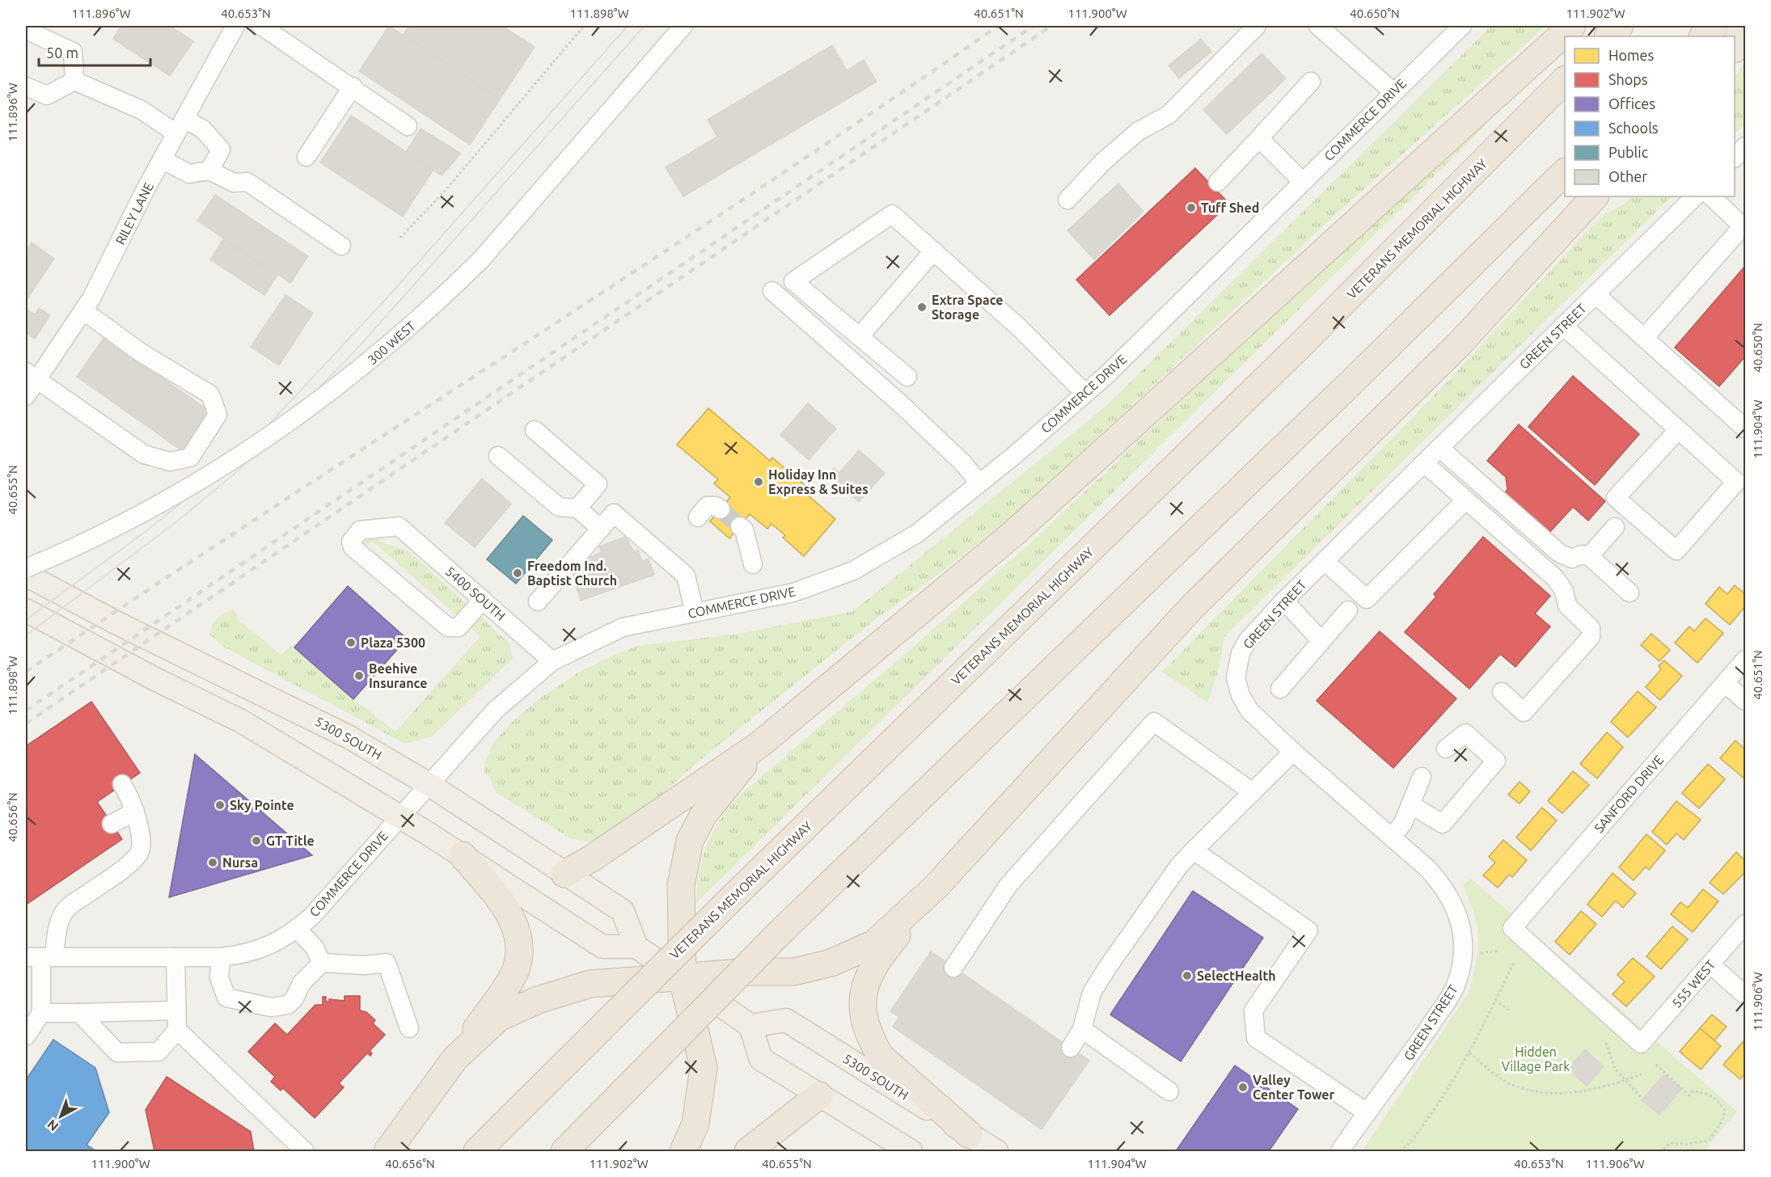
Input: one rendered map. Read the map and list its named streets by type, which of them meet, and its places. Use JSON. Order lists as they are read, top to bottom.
{
  "streets": {
    "highway": ["VETERANS MEMORIAL HIGHWAY"],
    "main road": ["5300 SOUTH"],
    "street": [
      "COMMERCE DRIVE",
      "RILEY LANE",
      "GREEN STREET",
      "300 WEST",
      "5400 SOUTH",
      "SANFORD DRIVE",
      "555 WEST"
    ]
  },
  "crossings": [
    ["COMMERCE DRIVE", "5400 SOUTH"],
    ["COMMERCE DRIVE", "5300 SOUTH"],
    ["SANFORD DRIVE", "555 WEST"]
  ],
  "parks": ["Hidden Village Park"],
  "places": [
    "Tuff Shed",
    "Extra Space Storage",
    "Holiday Inn Express & Suites",
    "Freedom Ind. Baptist Church",
    "Plaza 5300",
    "Beehive Insurance",
    "Sky Pointe",
    "GT Title",
    "Nursa",
    "SelectHealth",
    "Valley Center Tower"
  ],
  "legend": [
    "Homes",
    "Shops",
    "Offices",
    "Schools",
    "Public",
    "Other"
  ],
  "scale_bar": "50 m",
  "north": "bottom left",
  "coordinates": [
    "111.896°W",
    "40.653°N",
    "111.898°W",
    "40.651°N",
    "111.900°W",
    "40.650°N",
    "111.902°W",
    "111.904°W",
    "40.655°N",
    "40.656°N",
    "111.906°W"
  ]
}
